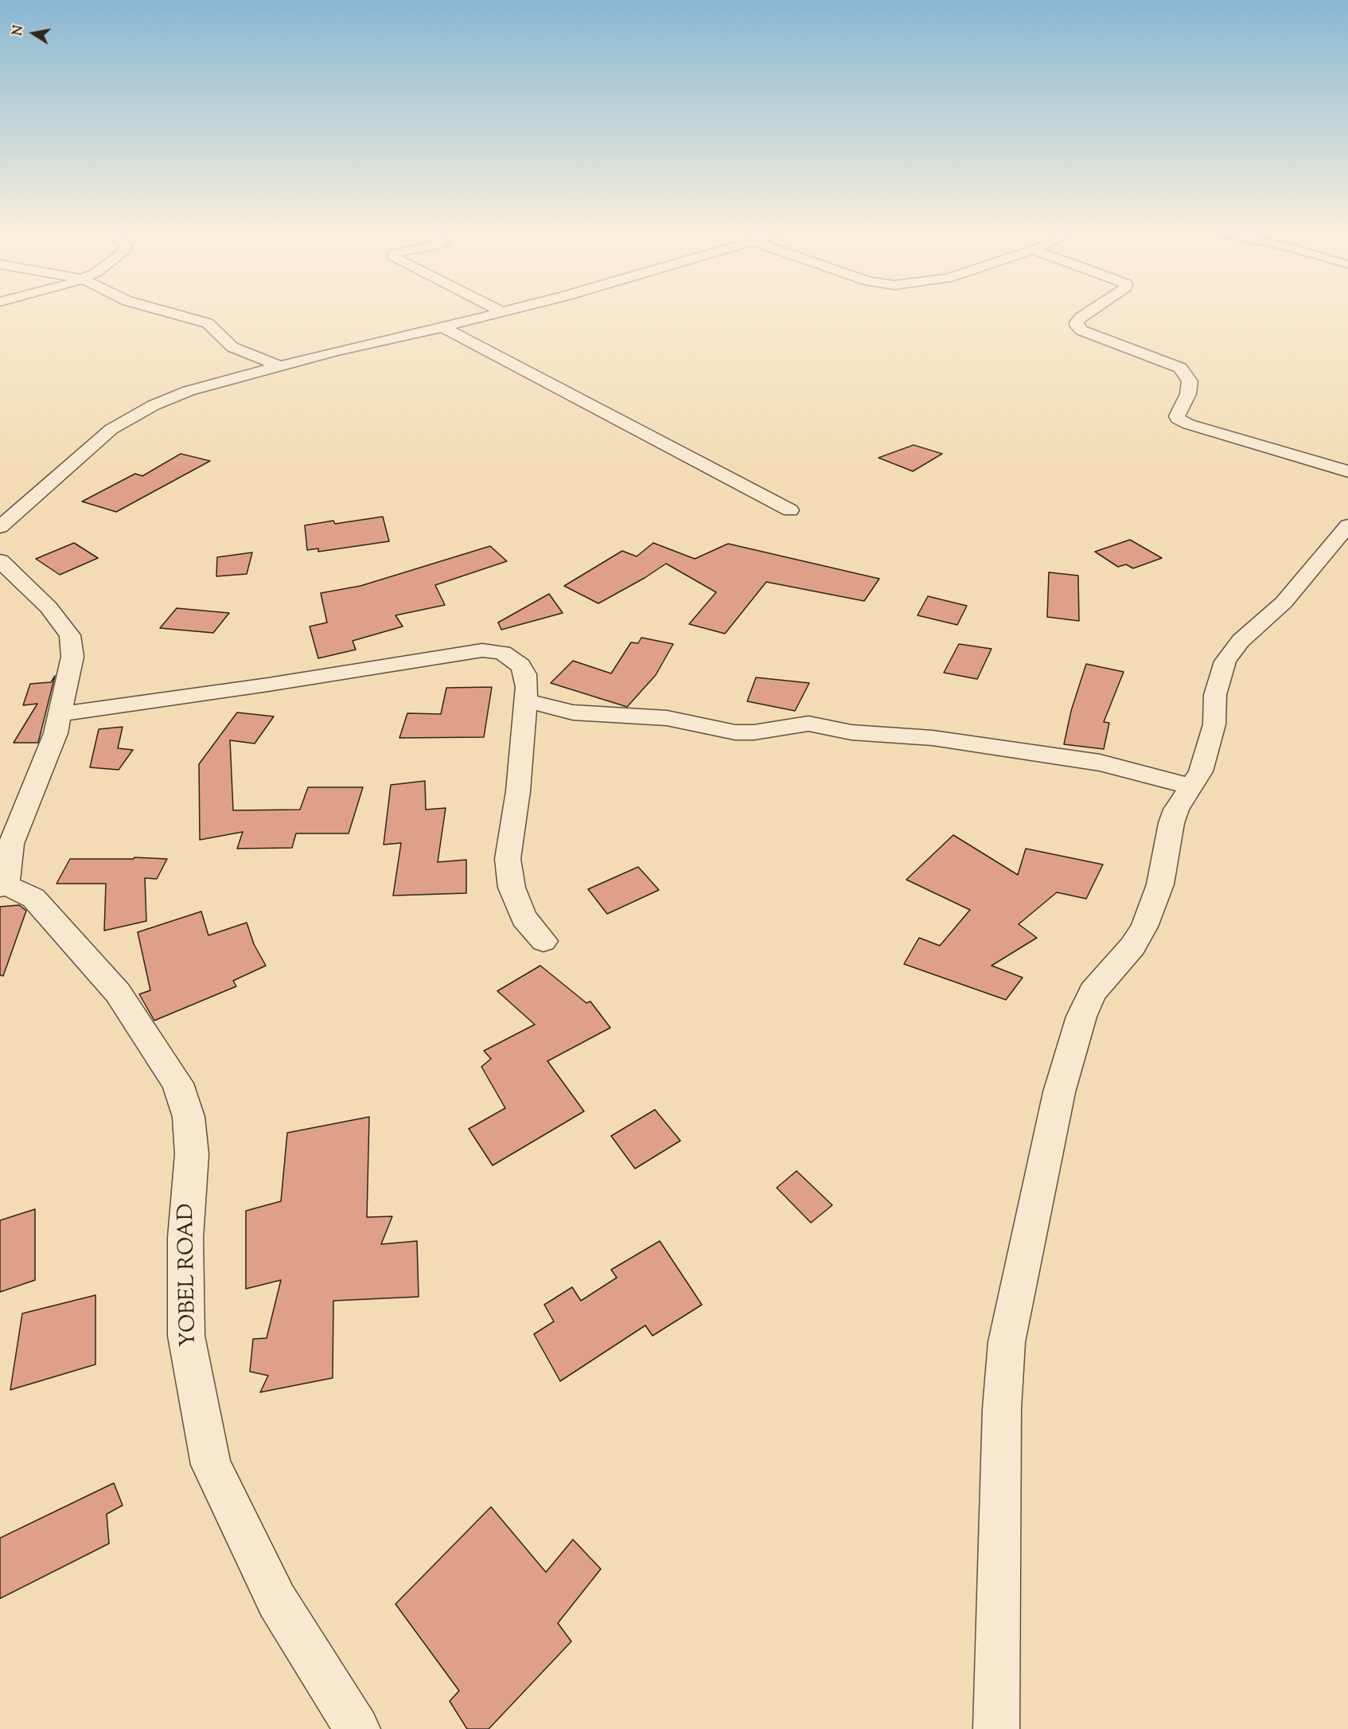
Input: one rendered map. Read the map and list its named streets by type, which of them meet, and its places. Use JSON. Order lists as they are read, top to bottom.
{
  "streets": {
    "street": ["YOBEL ROAD"]
  },
  "north": "left"
}
